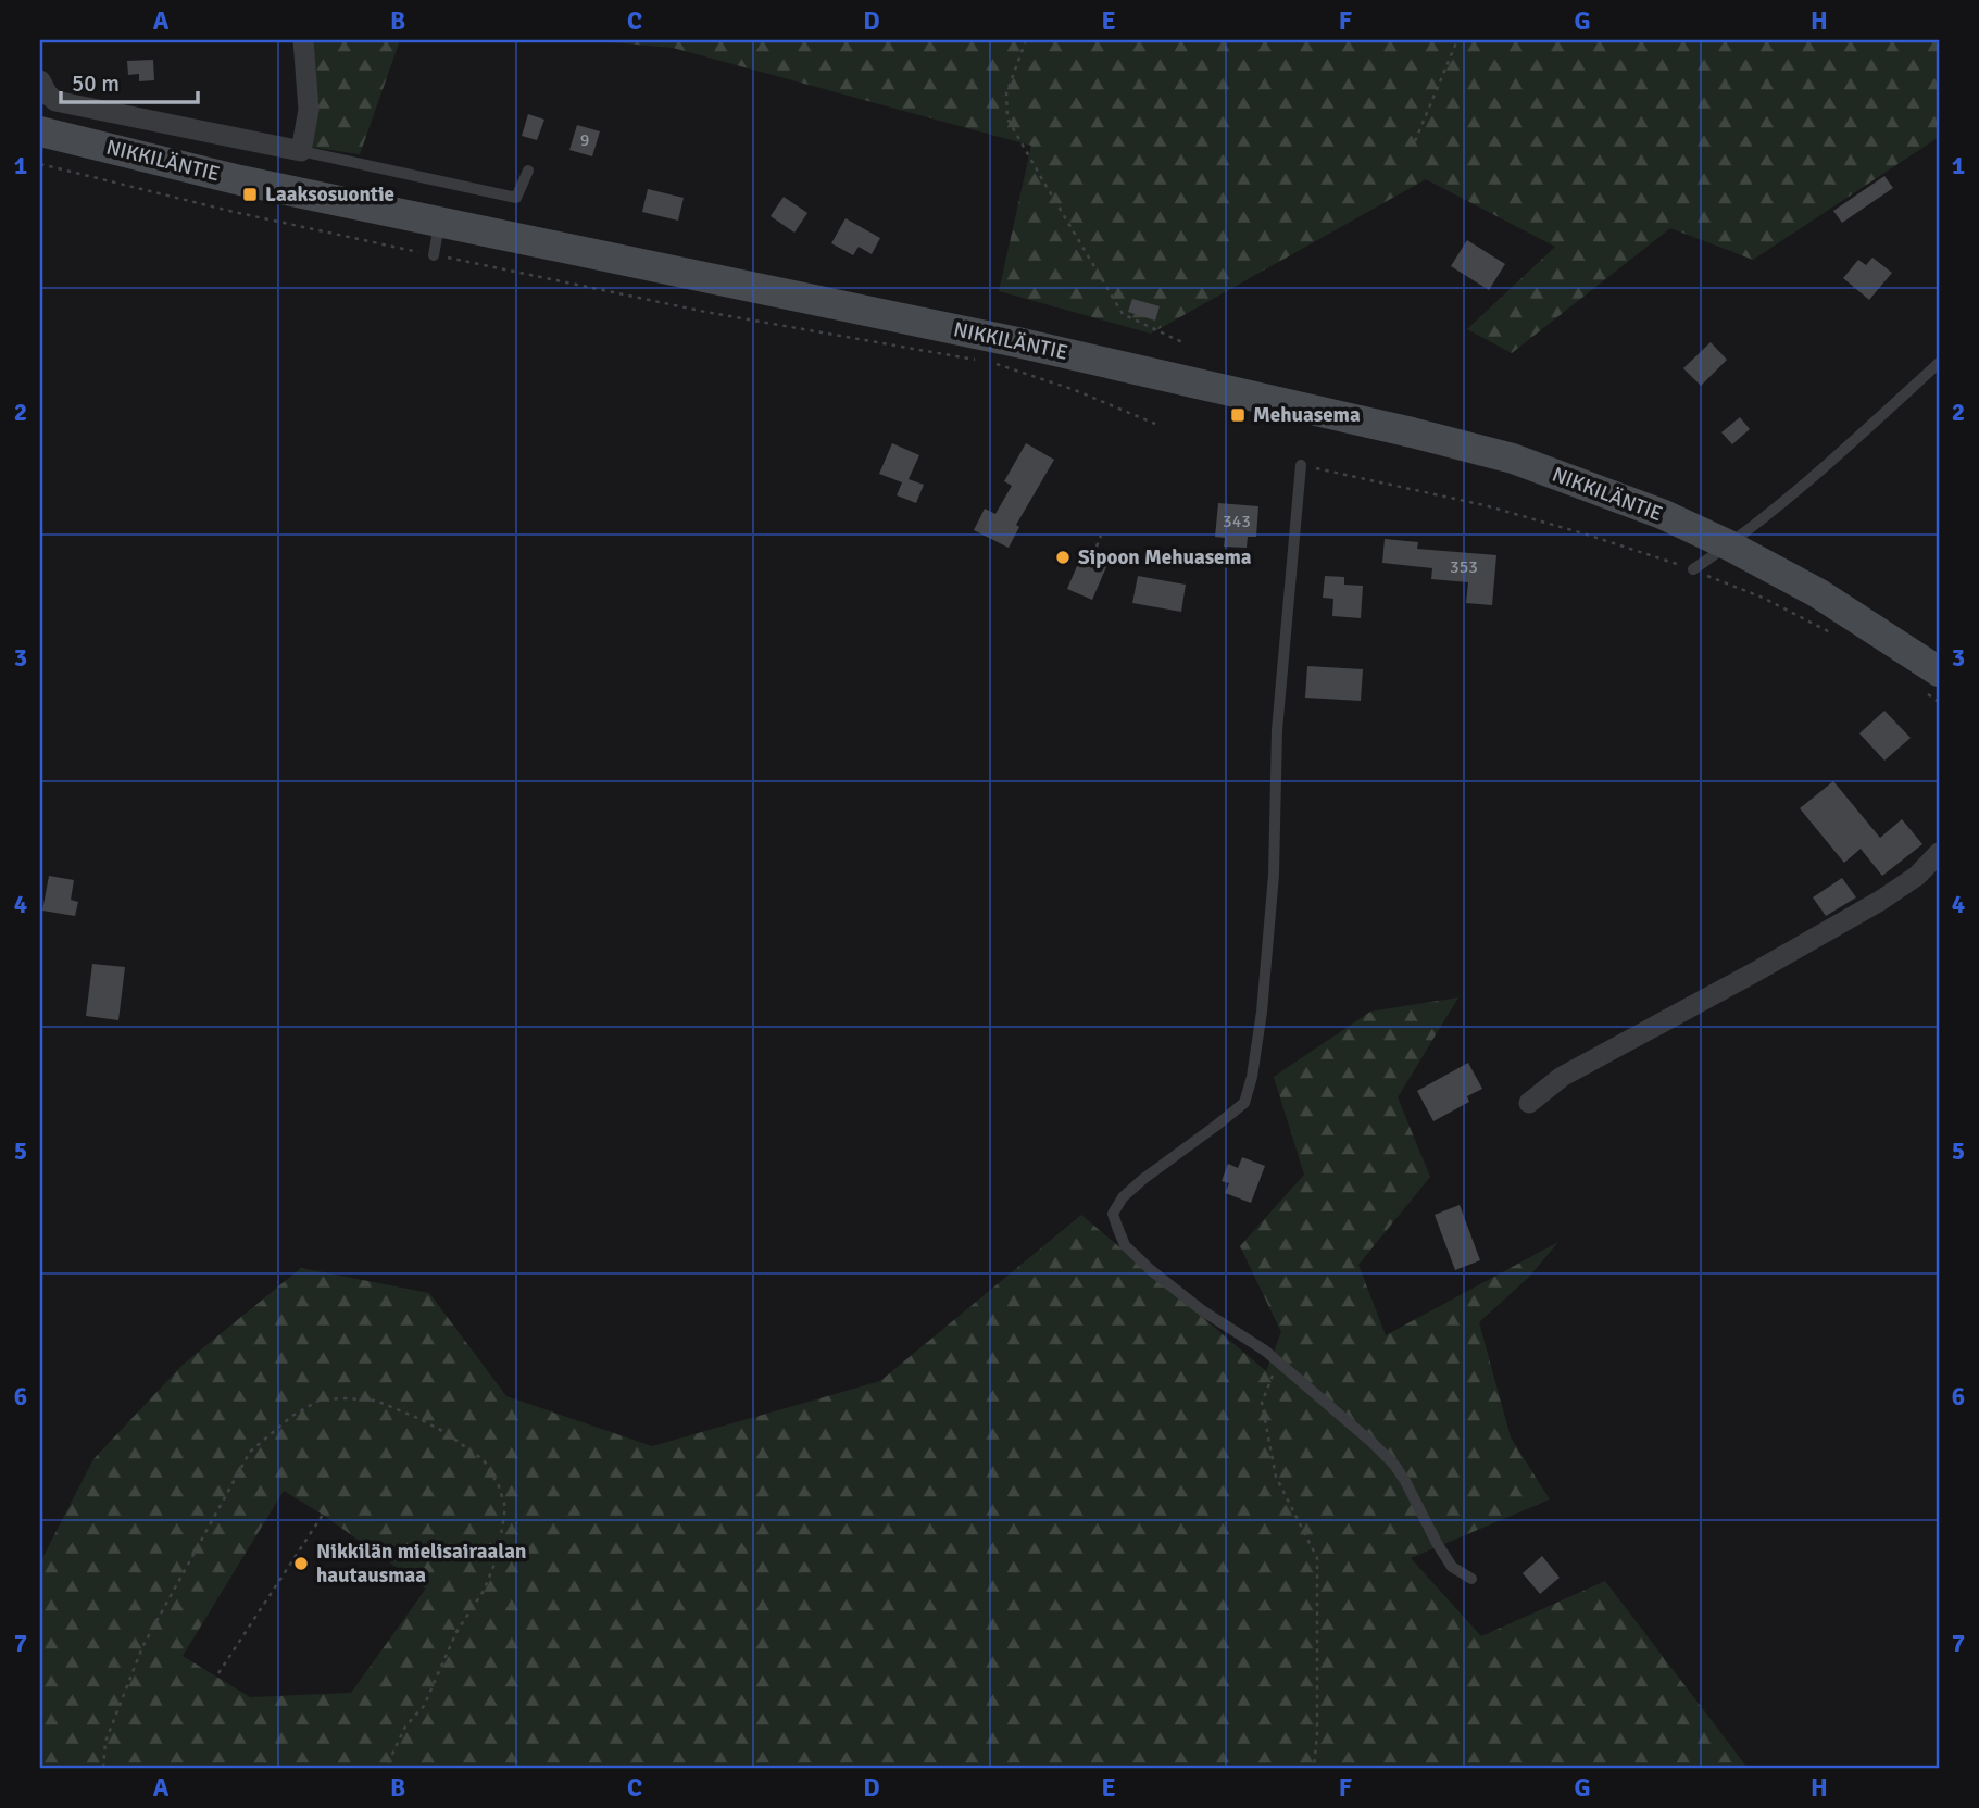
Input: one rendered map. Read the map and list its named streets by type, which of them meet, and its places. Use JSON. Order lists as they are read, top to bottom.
{
  "streets": {
    "street": ["NIKKILÄNTIE"]
  },
  "places": {
    "transit": ["Laaksosuontie", "Mehuasema"],
    "other": ["Sipoon Mehuasema", "Nikkilän mielisairaalan hautausmaa"]
  },
  "house_numbers": ["9", "343", "353"],
  "scale_bar": "50 m",
  "grid": {
    "columns": [
      "A",
      "B",
      "C",
      "D",
      "E",
      "F",
      "G",
      "H"
    ],
    "rows": [
      "1",
      "2",
      "3",
      "4",
      "5",
      "6",
      "7"
    ]
  }
}
